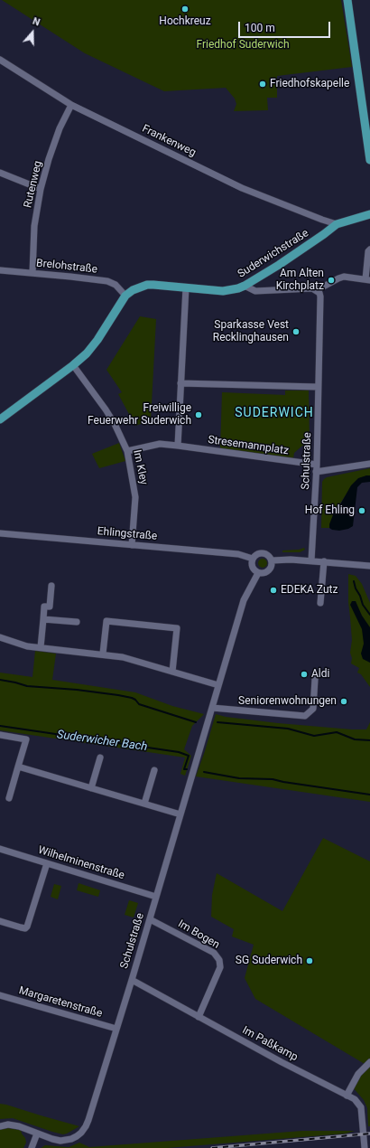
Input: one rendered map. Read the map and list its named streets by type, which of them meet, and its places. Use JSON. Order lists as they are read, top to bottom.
{
  "streets": {
    "main road": ["Suderwichstraße"],
    "street": [
      "Frankenweg",
      "Rutenweg",
      "Brelohstraße",
      "Stresemannplatz",
      "Schulstraße",
      "Im Kley",
      "Ehlingstraße",
      "Wilhelminenstraße",
      "Im Bogen",
      "Margaretenstraße",
      "Im Paßkamp"
    ]
  },
  "crossings": [
    ["Frankenweg", "Rutenweg"],
    ["Frankenweg", "Suderwichstraße"],
    ["Rutenweg", "Brelohstraße"],
    ["Suderwichstraße", "Brelohstraße"],
    ["Stresemannplatz", "Schulstraße"],
    ["Stresemannplatz", "Im Kley"],
    ["Schulstraße", "Ehlingstraße"],
    ["Schulstraße", "Wilhelminenstraße"],
    ["Schulstraße", "Im Bogen"],
    ["Schulstraße", "Margaretenstraße"],
    ["Schulstraße", "Im Paßkamp"],
    ["Im Kley", "Ehlingstraße"],
    ["Im Bogen", "Im Paßkamp"]
  ],
  "districts": ["SUDERWICH"],
  "water": ["Suderwicher Bach"],
  "parks": ["Friedhof Suderwich"],
  "places": [
    "Hochkreuz",
    "Friedhofskapelle",
    "Am Alten Kirchplatz",
    "Sparkasse Vest Recklinghausen",
    "Freiwillige Feuerwehr Suderwich",
    "Hof Ehling",
    "EDEKA Zutz",
    "Aldi",
    "Seniorenwohnungen",
    "SG Suderwich"
  ],
  "scale_bar": "100 m",
  "north": "top"
}
